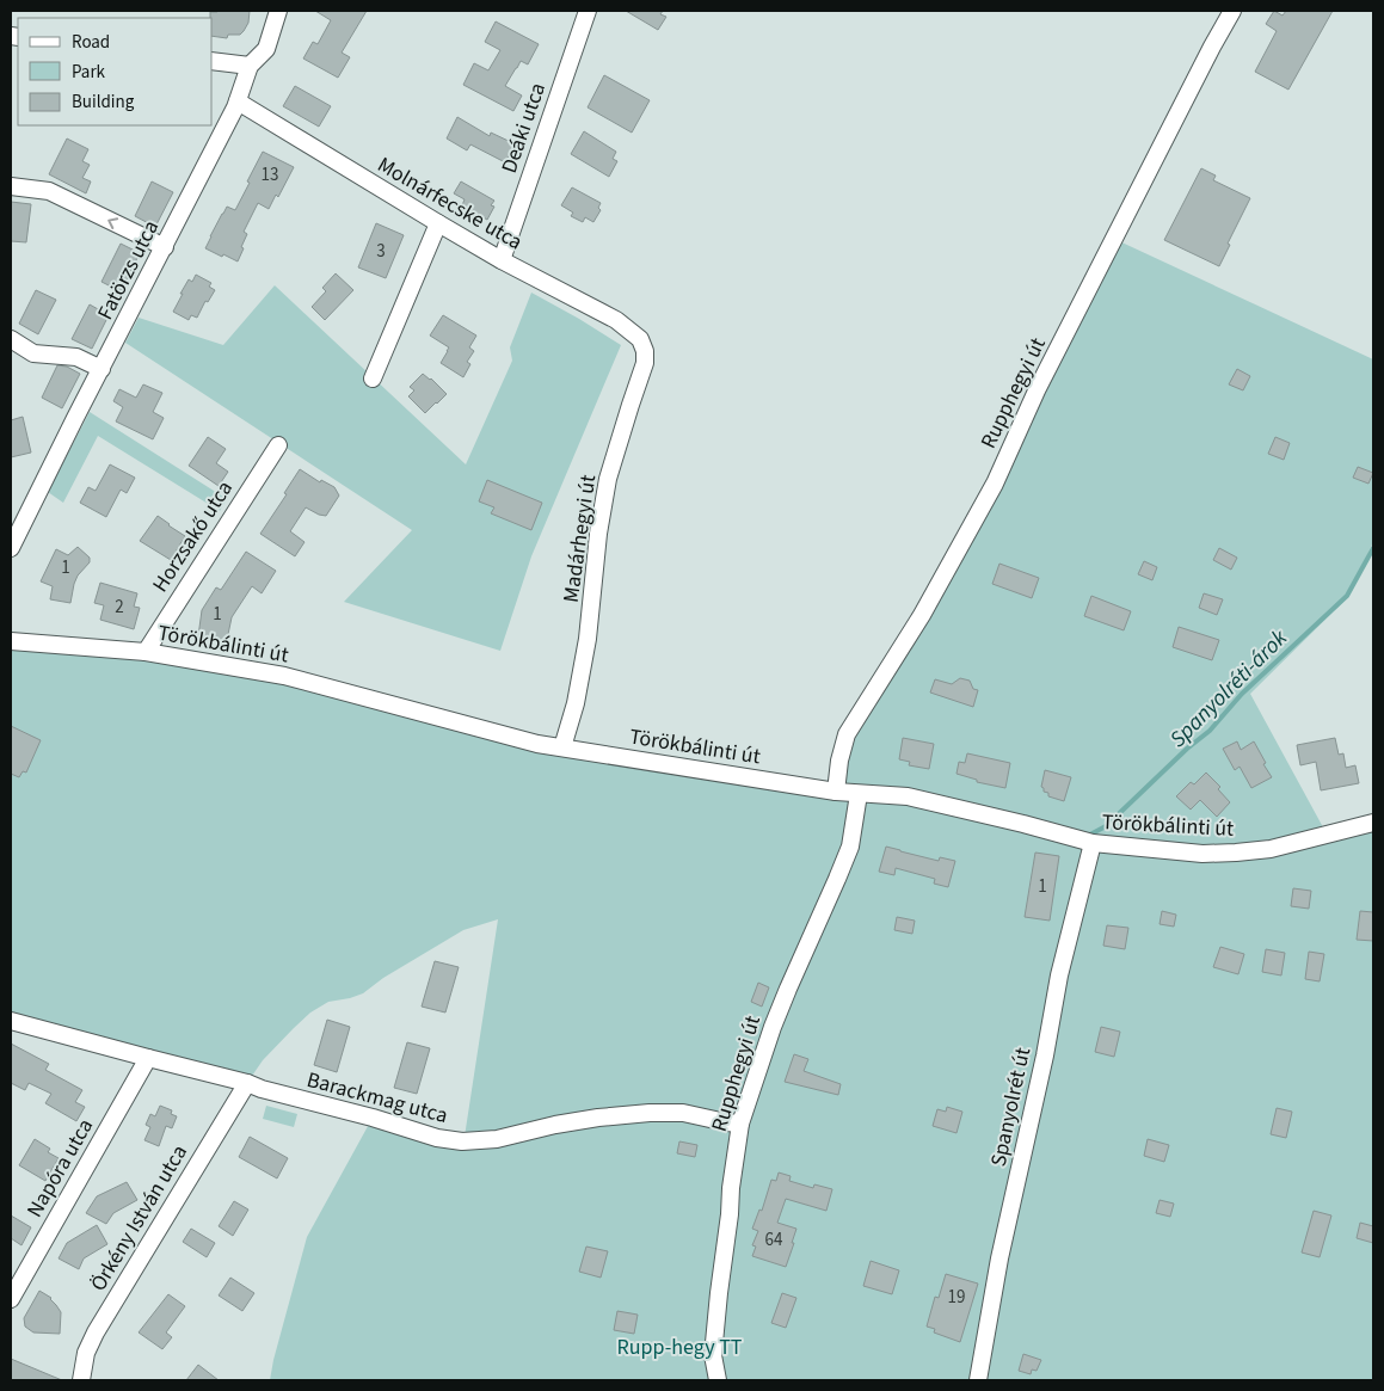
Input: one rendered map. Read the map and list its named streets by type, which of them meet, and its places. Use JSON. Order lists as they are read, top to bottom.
{
  "streets": {
    "street": [
      "Deáki utca",
      "Molnárfecske utca",
      "Fatörzs utca",
      "Rupphegyi út",
      "Horzsakő utca",
      "Madárhegyi út",
      "Törökbálinti út",
      "Barackmag utca",
      "Spanyolrét út",
      "Napóra utca",
      "Örkény István utca"
    ]
  },
  "crossings": [
    ["Deáki utca", "Molnárfecske utca"],
    ["Molnárfecske utca", "Fatörzs utca"],
    ["Molnárfecske utca", "Madárhegyi út"],
    ["Rupphegyi út", "Törökbálinti út"],
    ["Rupphegyi út", "Barackmag utca"],
    ["Horzsakő utca", "Törökbálinti út"],
    ["Madárhegyi út", "Törökbálinti út"],
    ["Törökbálinti út", "Spanyolrét út"],
    ["Barackmag utca", "Napóra utca"],
    ["Barackmag utca", "Örkény István utca"]
  ],
  "water": ["Spanyolréti-árok"],
  "parks": ["Rupp-hegy TT"],
  "house_numbers": [
    "13",
    "3",
    "1",
    "2",
    "1",
    "1",
    "64",
    "19"
  ],
  "legend": ["Road", "Park", "Building"]
}
